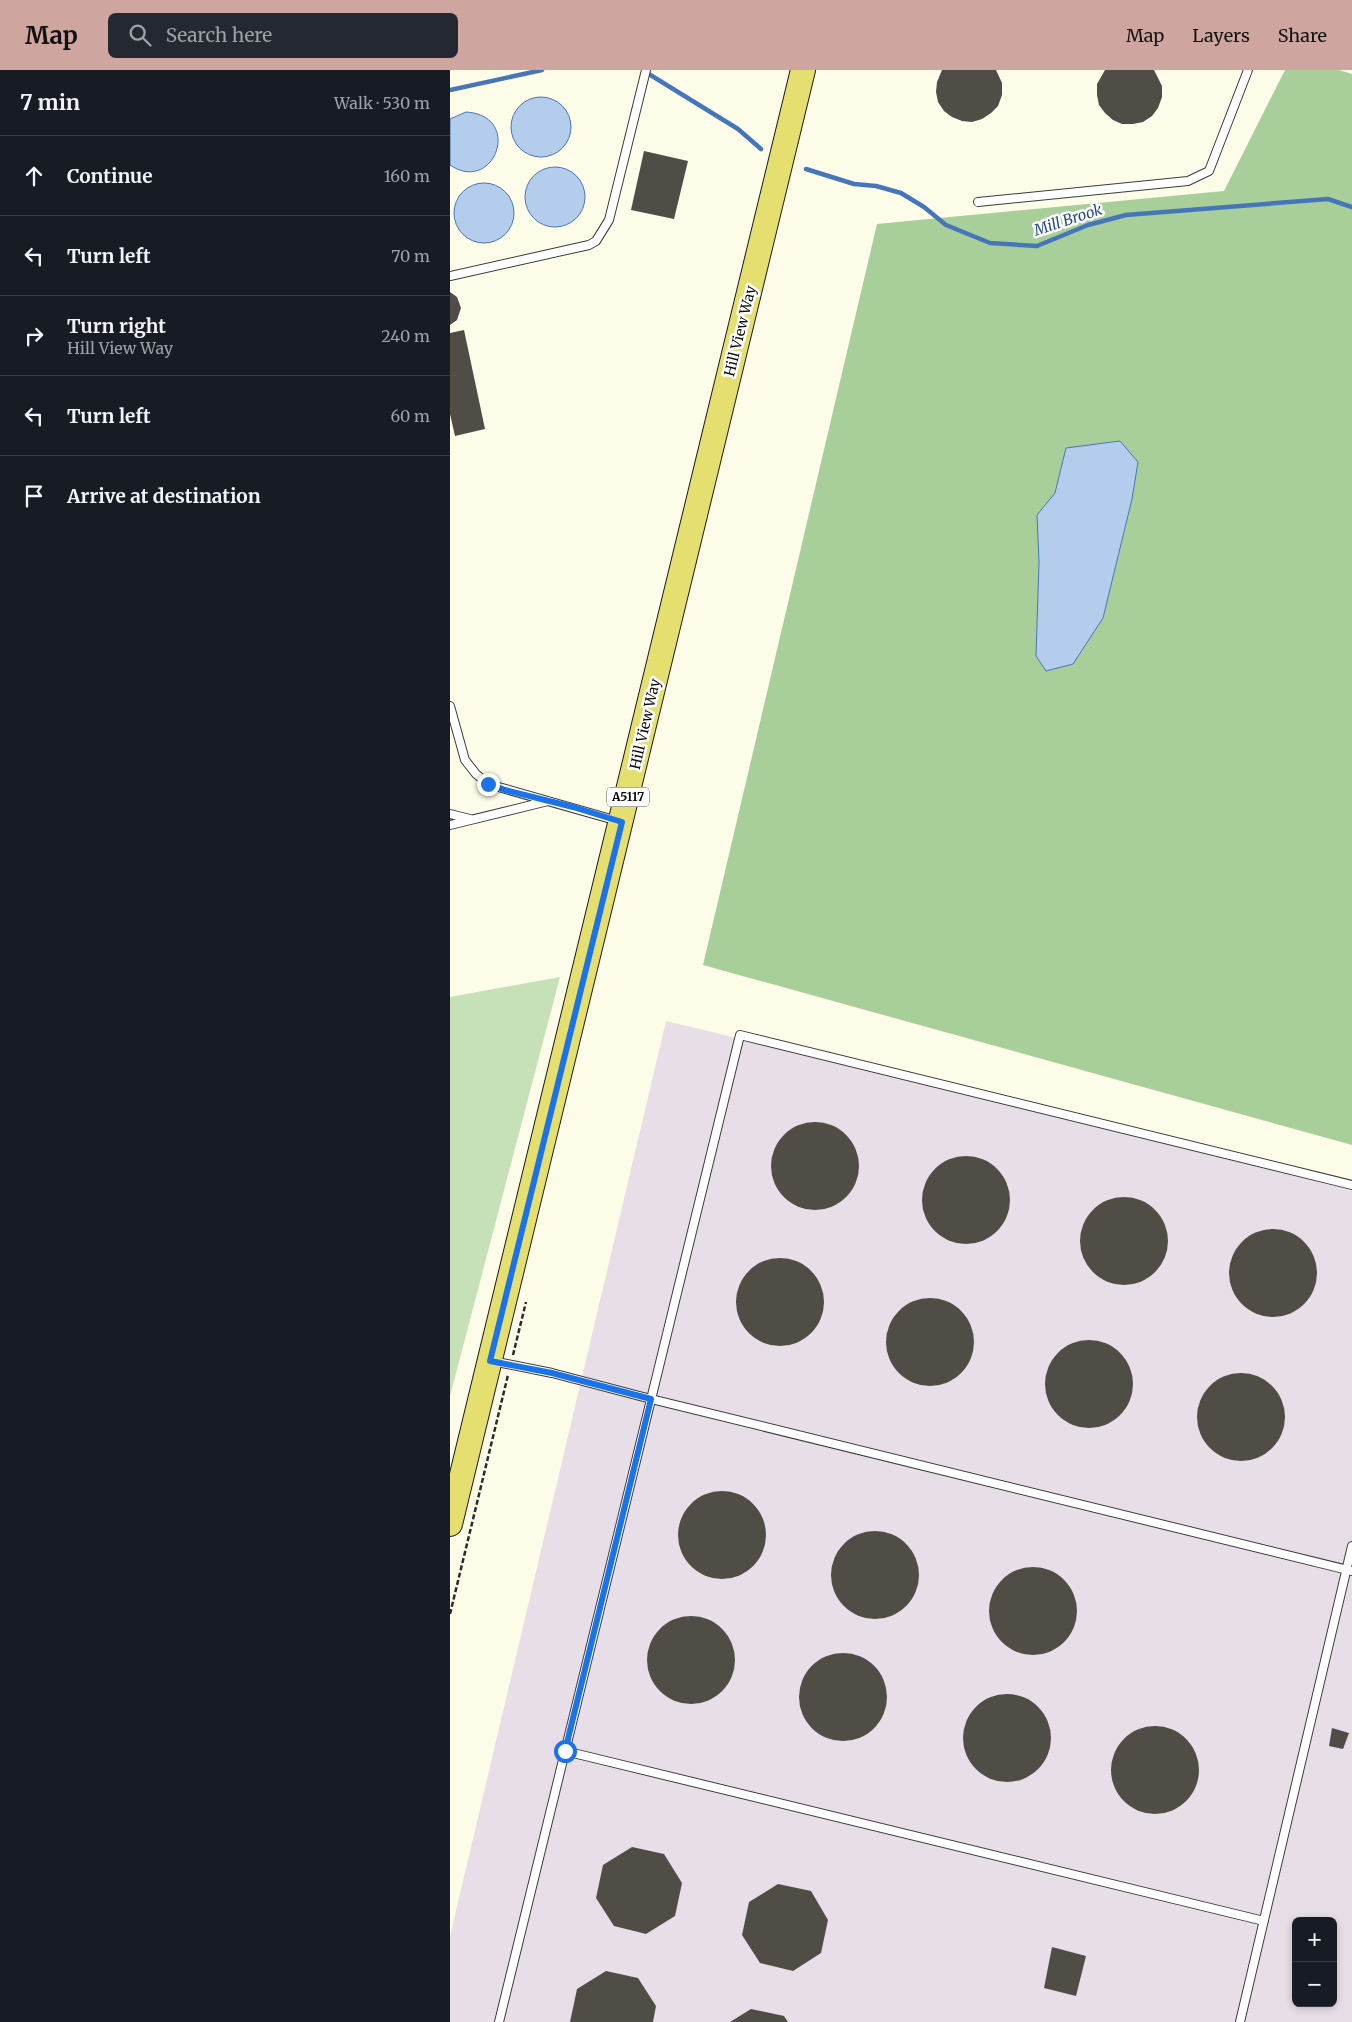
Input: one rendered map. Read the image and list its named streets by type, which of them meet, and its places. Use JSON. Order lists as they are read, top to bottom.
{
  "streets": {
    "main road": ["Hill View Way", "A5117"]
  },
  "water": ["Mill Brook"],
  "page": {
    "header": "Map",
    "search": "Search here",
    "nav": ["Map", "Layers", "Share"],
    "heading": ["7 min", "Walk · 530 m"],
    "list": [
      ["Continue", "160 m"],
      ["Turn left", "70 m"],
      ["Turn right", "Hill View Way", "240 m"],
      ["Turn left", "60 m"],
      "Arrive at destination"
    ],
    "map_buttons": ["+", "−"]
  }
}
